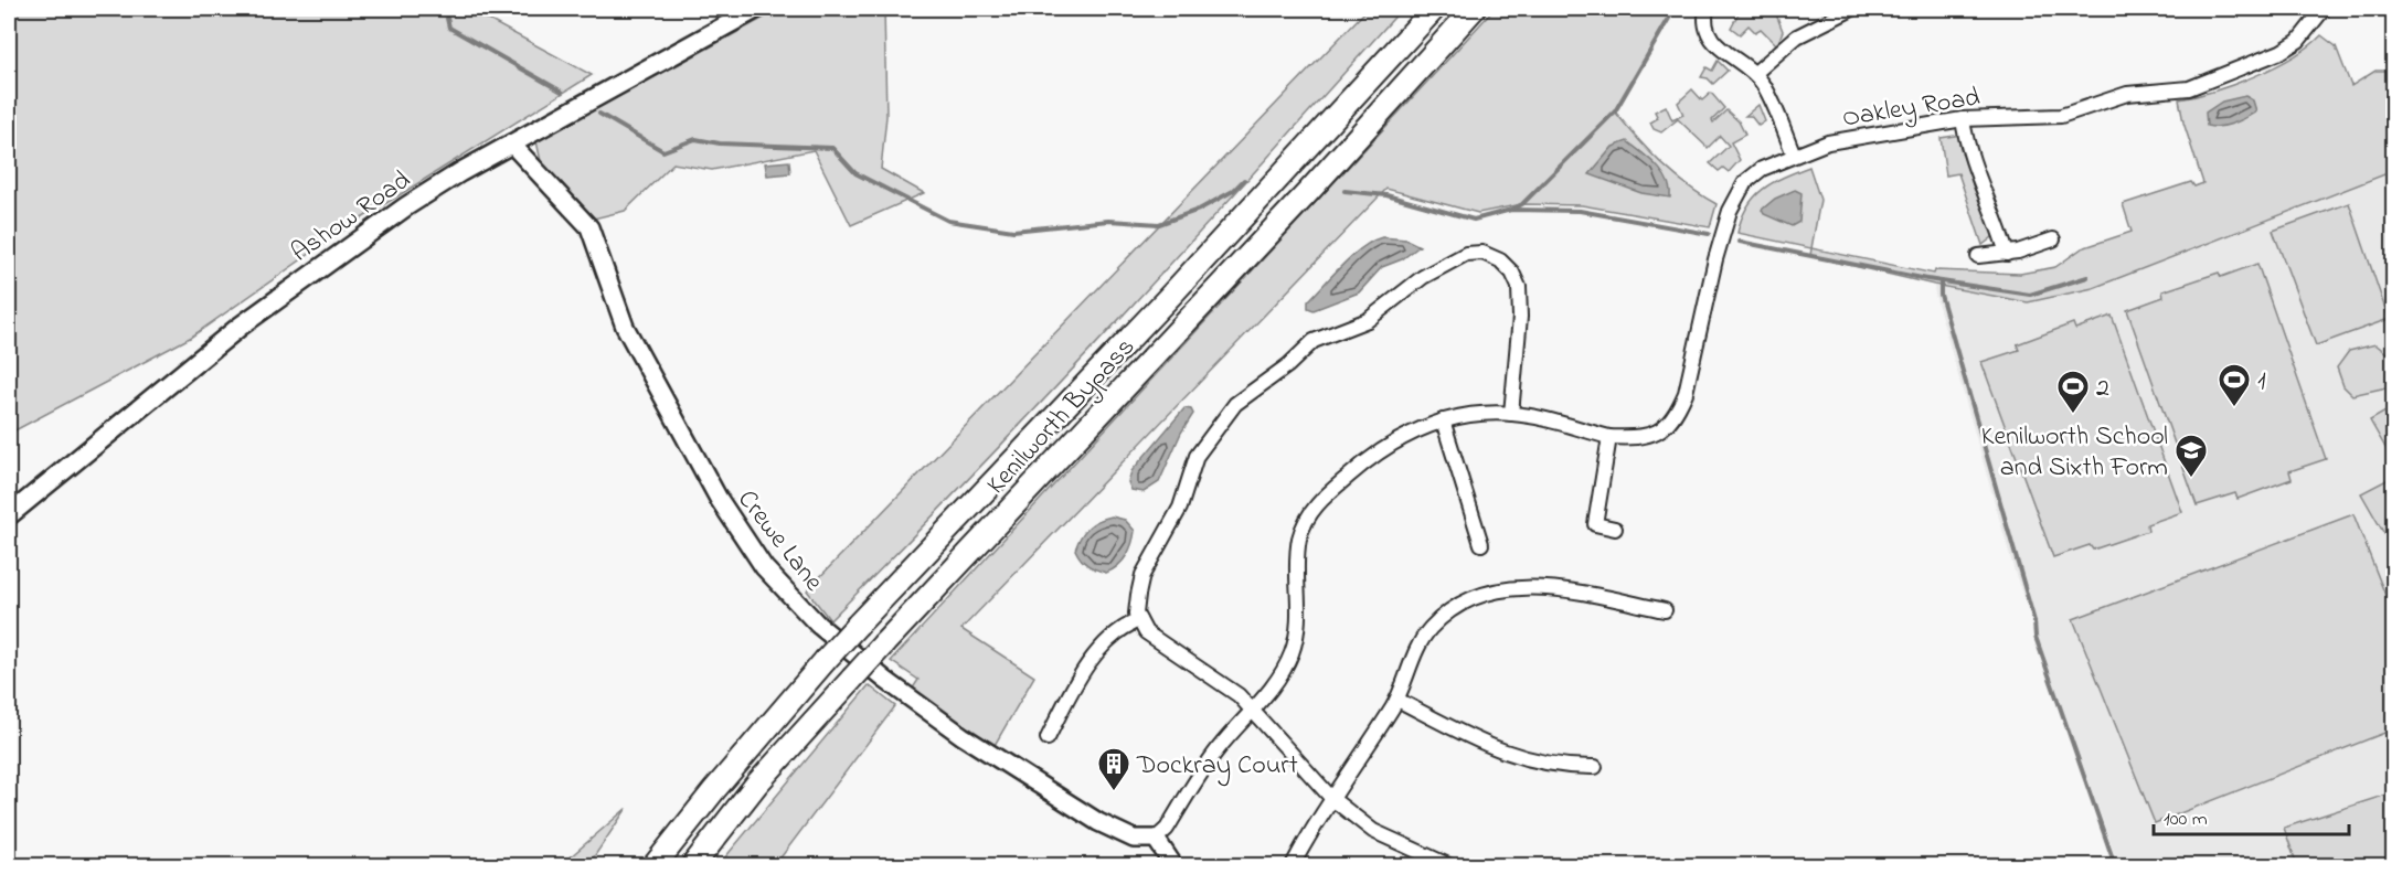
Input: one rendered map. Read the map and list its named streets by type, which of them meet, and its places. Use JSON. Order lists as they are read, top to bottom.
{
  "streets": {
    "highway": ["Kenilworth Bypass"],
    "main road": ["Ashow Road"],
    "street": ["Oakley Road", "Crewe Lane"]
  },
  "crossings": [
    ["Ashow Road", "Crewe Lane"]
  ],
  "places": {
    "sports": ["1", "2"],
    "school or university": ["Kenilworth School and Sixth Form"],
    "building": ["Dockray Court"]
  },
  "scale_bar": "100 m"
}
